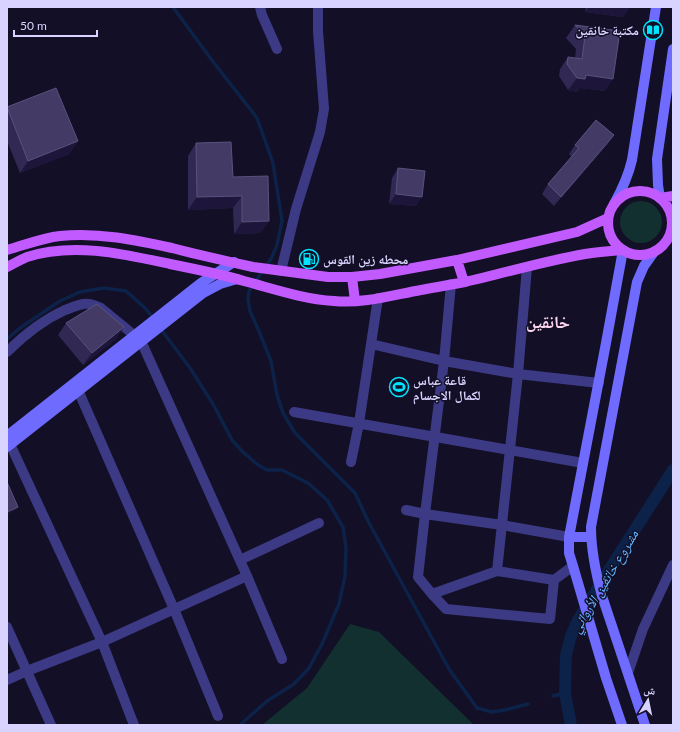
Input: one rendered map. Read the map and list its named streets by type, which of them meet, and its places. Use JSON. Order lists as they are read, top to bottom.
{
  "districts": ["خانقين"],
  "water": ["مشروع خانقين الأروائي"],
  "places": {
    "library": ["مكتبة خانقين"],
    "fuel station": ["محطه زين القوس"],
    "sports": ["قاعة عباس لكمال الاجسام"]
  },
  "scale_bar": "50 m",
  "north": "top"
}
